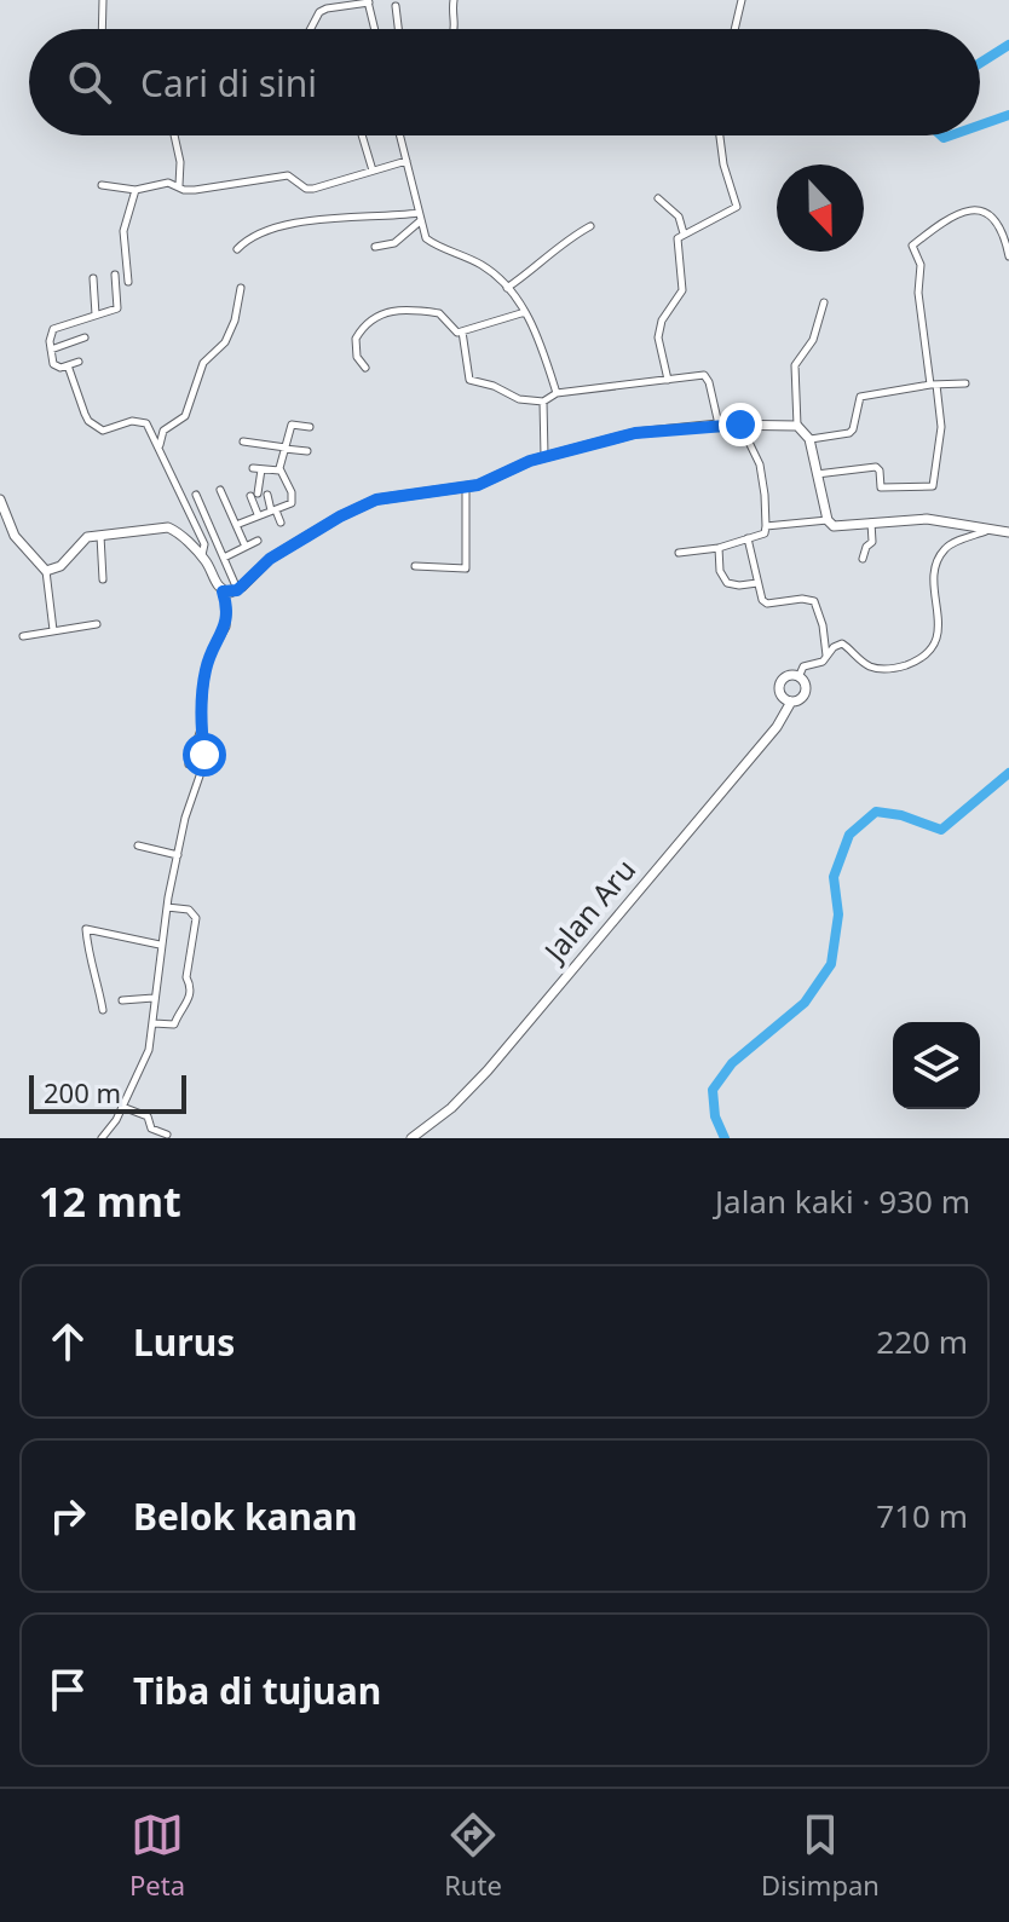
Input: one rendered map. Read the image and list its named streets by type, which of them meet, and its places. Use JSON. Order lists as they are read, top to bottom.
{
  "streets": {
    "street": ["Jalan Aru"]
  },
  "scale_bar": "200 m",
  "north": "bottom",
  "page": {
    "search": "Cari di sini",
    "scale": "200 m",
    "heading": ["12 mnt", "Jalan kaki · 930 m"],
    "list": [
      ["Lurus", "220 m"],
      ["Belok kanan", "710 m"],
      "Tiba di tujuan"
    ],
    "nav": ["Peta", "Rute", "Disimpan"]
  }
}
